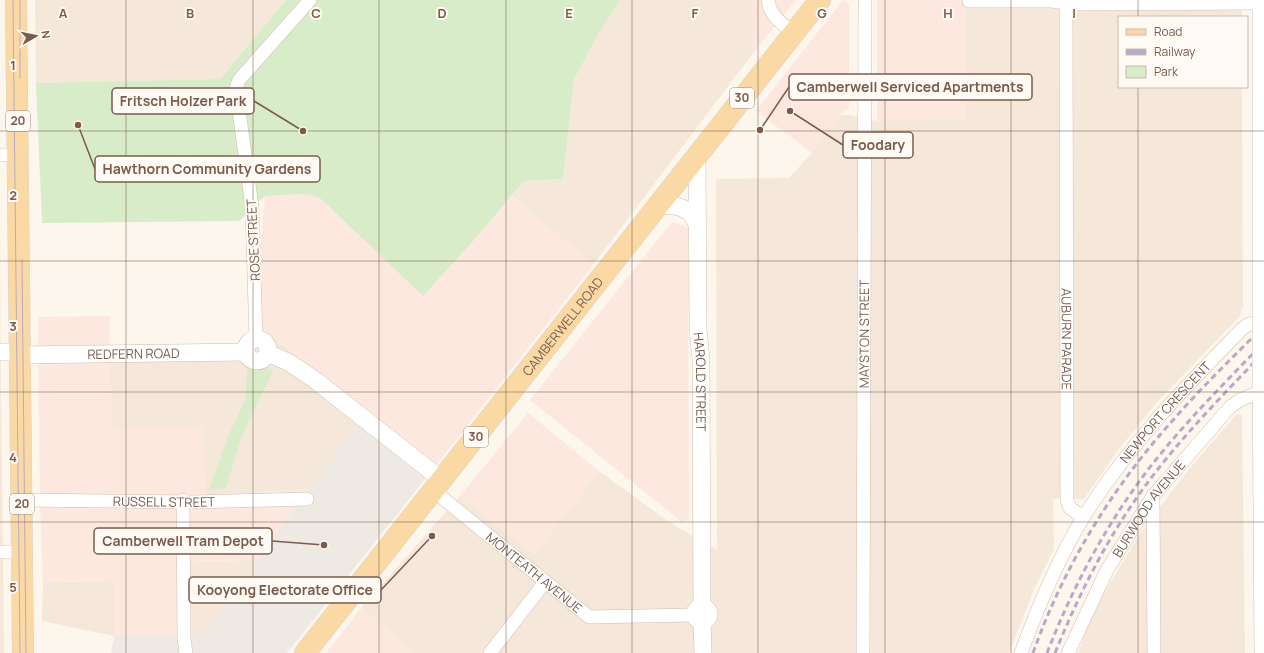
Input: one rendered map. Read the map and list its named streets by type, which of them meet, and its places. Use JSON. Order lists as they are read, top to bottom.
{
  "streets": {
    "main road": ["30", "20", "CAMBERWELL ROAD"],
    "street": [
      "ROSE STREET",
      "MAYSTON STREET",
      "AUBURN PARADE",
      "REDFERN ROAD",
      "HAROLD STREET",
      "NEWPORT CRESCENT",
      "RUSSELL STREET",
      "BURWOOD AVENUE",
      "MONTEATH AVENUE"
    ]
  },
  "crossings": [
    ["20", "REDFERN ROAD"],
    ["20", "RUSSELL STREET"],
    ["ROSE STREET", "REDFERN ROAD"],
    ["CAMBERWELL ROAD", "HAROLD STREET"],
    ["CAMBERWELL ROAD", "MONTEATH AVENUE"],
    ["AUBURN PARADE", "NEWPORT CRESCENT"],
    ["HAROLD STREET", "MONTEATH AVENUE"]
  ],
  "places": [
    "Foodary",
    "Hawthorn Community Gardens",
    "Camberwell Serviced Apartments",
    "Fritsch Holzer Park",
    "Kooyong Electorate Office",
    "Camberwell Tram Depot"
  ],
  "legend": ["Road", "Railway", "Park"],
  "north": "right",
  "grid": {
    "columns": [
      "A",
      "B",
      "C",
      "D",
      "E",
      "F",
      "G",
      "H",
      "I"
    ],
    "rows": [
      "1",
      "2",
      "3",
      "4",
      "5"
    ]
  }
}
